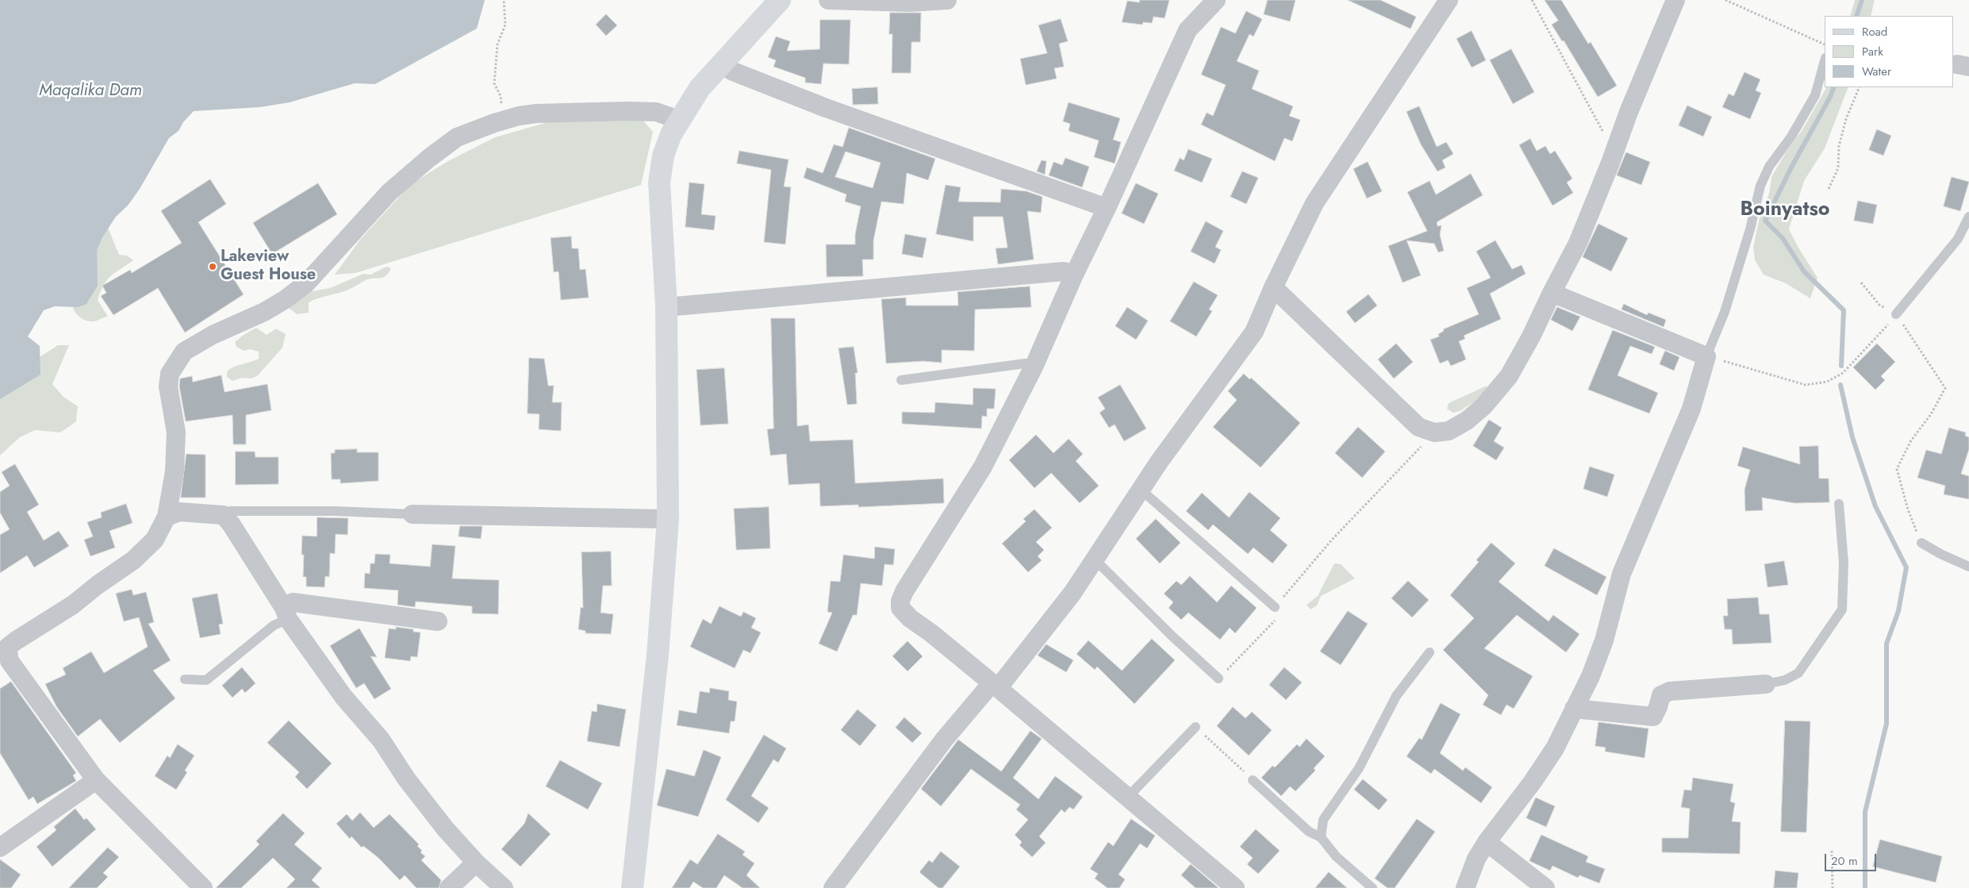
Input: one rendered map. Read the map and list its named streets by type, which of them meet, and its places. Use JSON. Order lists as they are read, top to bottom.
{
  "districts": ["Boinyatso"],
  "water": ["Maqalika Dam"],
  "places": ["Lakeview Guest House"],
  "legend": ["Road", "Park", "Water"],
  "scale_bar": "20 m"
}
